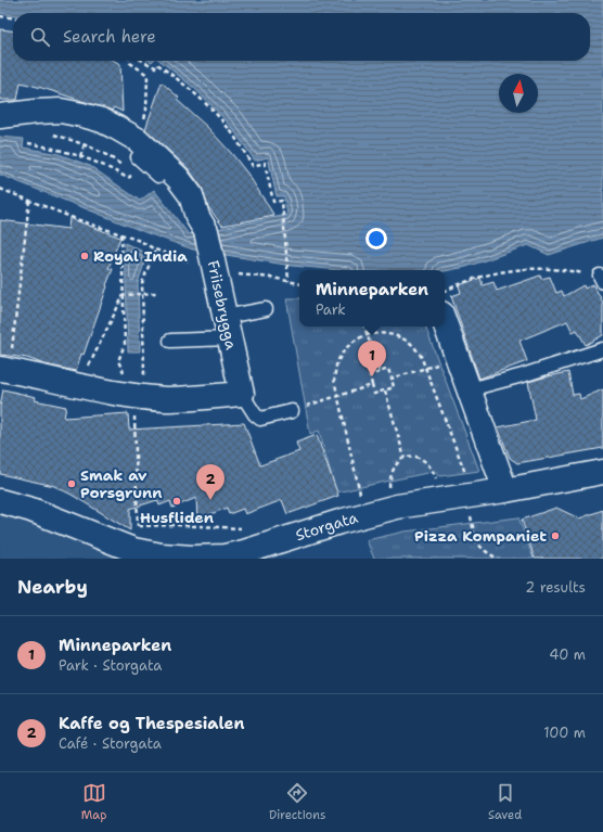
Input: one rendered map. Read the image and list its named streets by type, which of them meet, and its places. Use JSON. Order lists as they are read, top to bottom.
{
  "streets": {
    "street": ["Friisebrygga", "Storgata"]
  },
  "places": [
    "Royal India",
    "Smak av Porsgrunn",
    "Husfliden",
    "Pizza Kompaniet"
  ],
  "north": "top",
  "page": {
    "search": "Search here",
    "popup": ["Minneparken", "Park"],
    "pins": ["1", "2"],
    "heading": ["Nearby", "2 results"],
    "list": [
      {
        "mark": "1",
        "name": "Minneparken",
        "note": "Park · Storgata",
        "value": "40 m"
      },
      {
        "mark": "2",
        "name": "Kaffe og Thespesialen",
        "note": "Café · Storgata",
        "value": "100 m"
      }
    ],
    "nav": ["Map", "Directions", "Saved"]
  }
}
